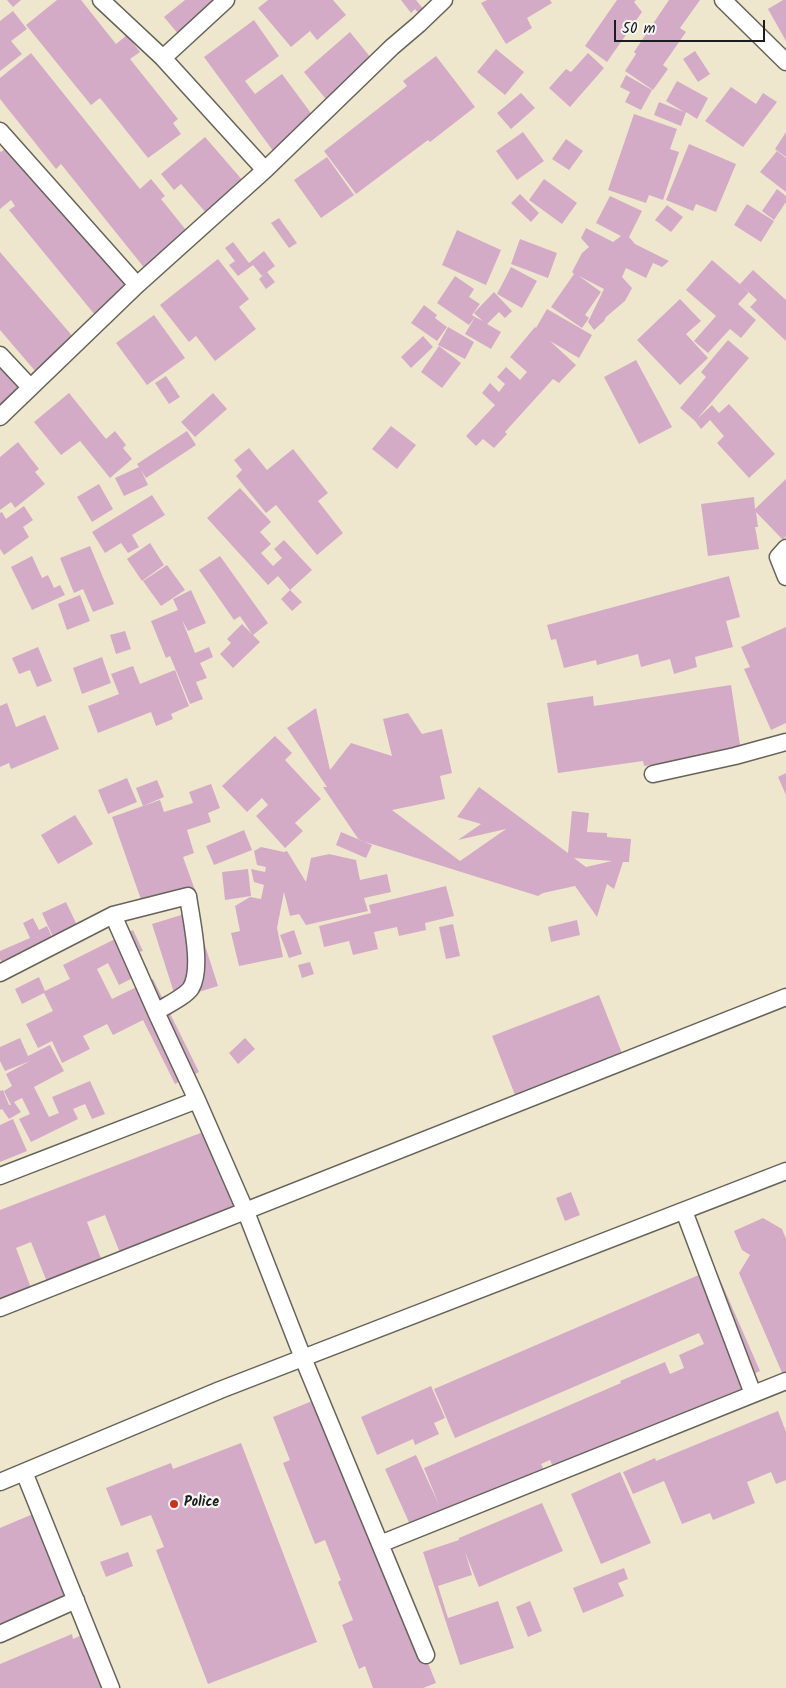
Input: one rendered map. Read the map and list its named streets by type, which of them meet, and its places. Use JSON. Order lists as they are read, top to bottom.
{
  "places": ["Police"],
  "scale_bar": "50 m"
}
